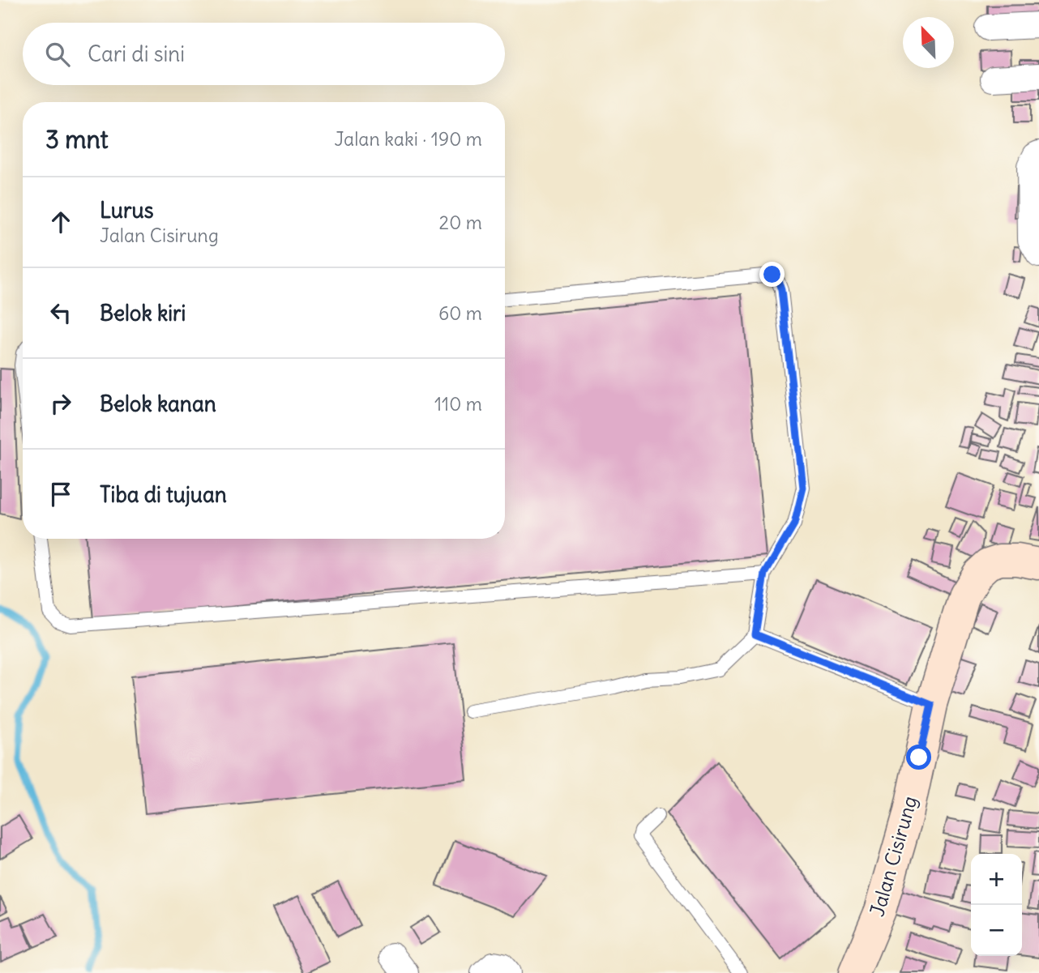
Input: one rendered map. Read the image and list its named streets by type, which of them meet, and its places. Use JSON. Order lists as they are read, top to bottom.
{
  "streets": {
    "main road": ["Jalan Cisirung"]
  },
  "north": "top left",
  "page": {
    "search": "Cari di sini",
    "heading": ["3 mnt", "Jalan kaki · 190 m"],
    "list": [
      ["Lurus", "Jalan Cisirung", "20 m"],
      ["Belok kiri", "60 m"],
      ["Belok kanan", "110 m"],
      "Tiba di tujuan"
    ],
    "map_buttons": ["+", "−"]
  }
}
